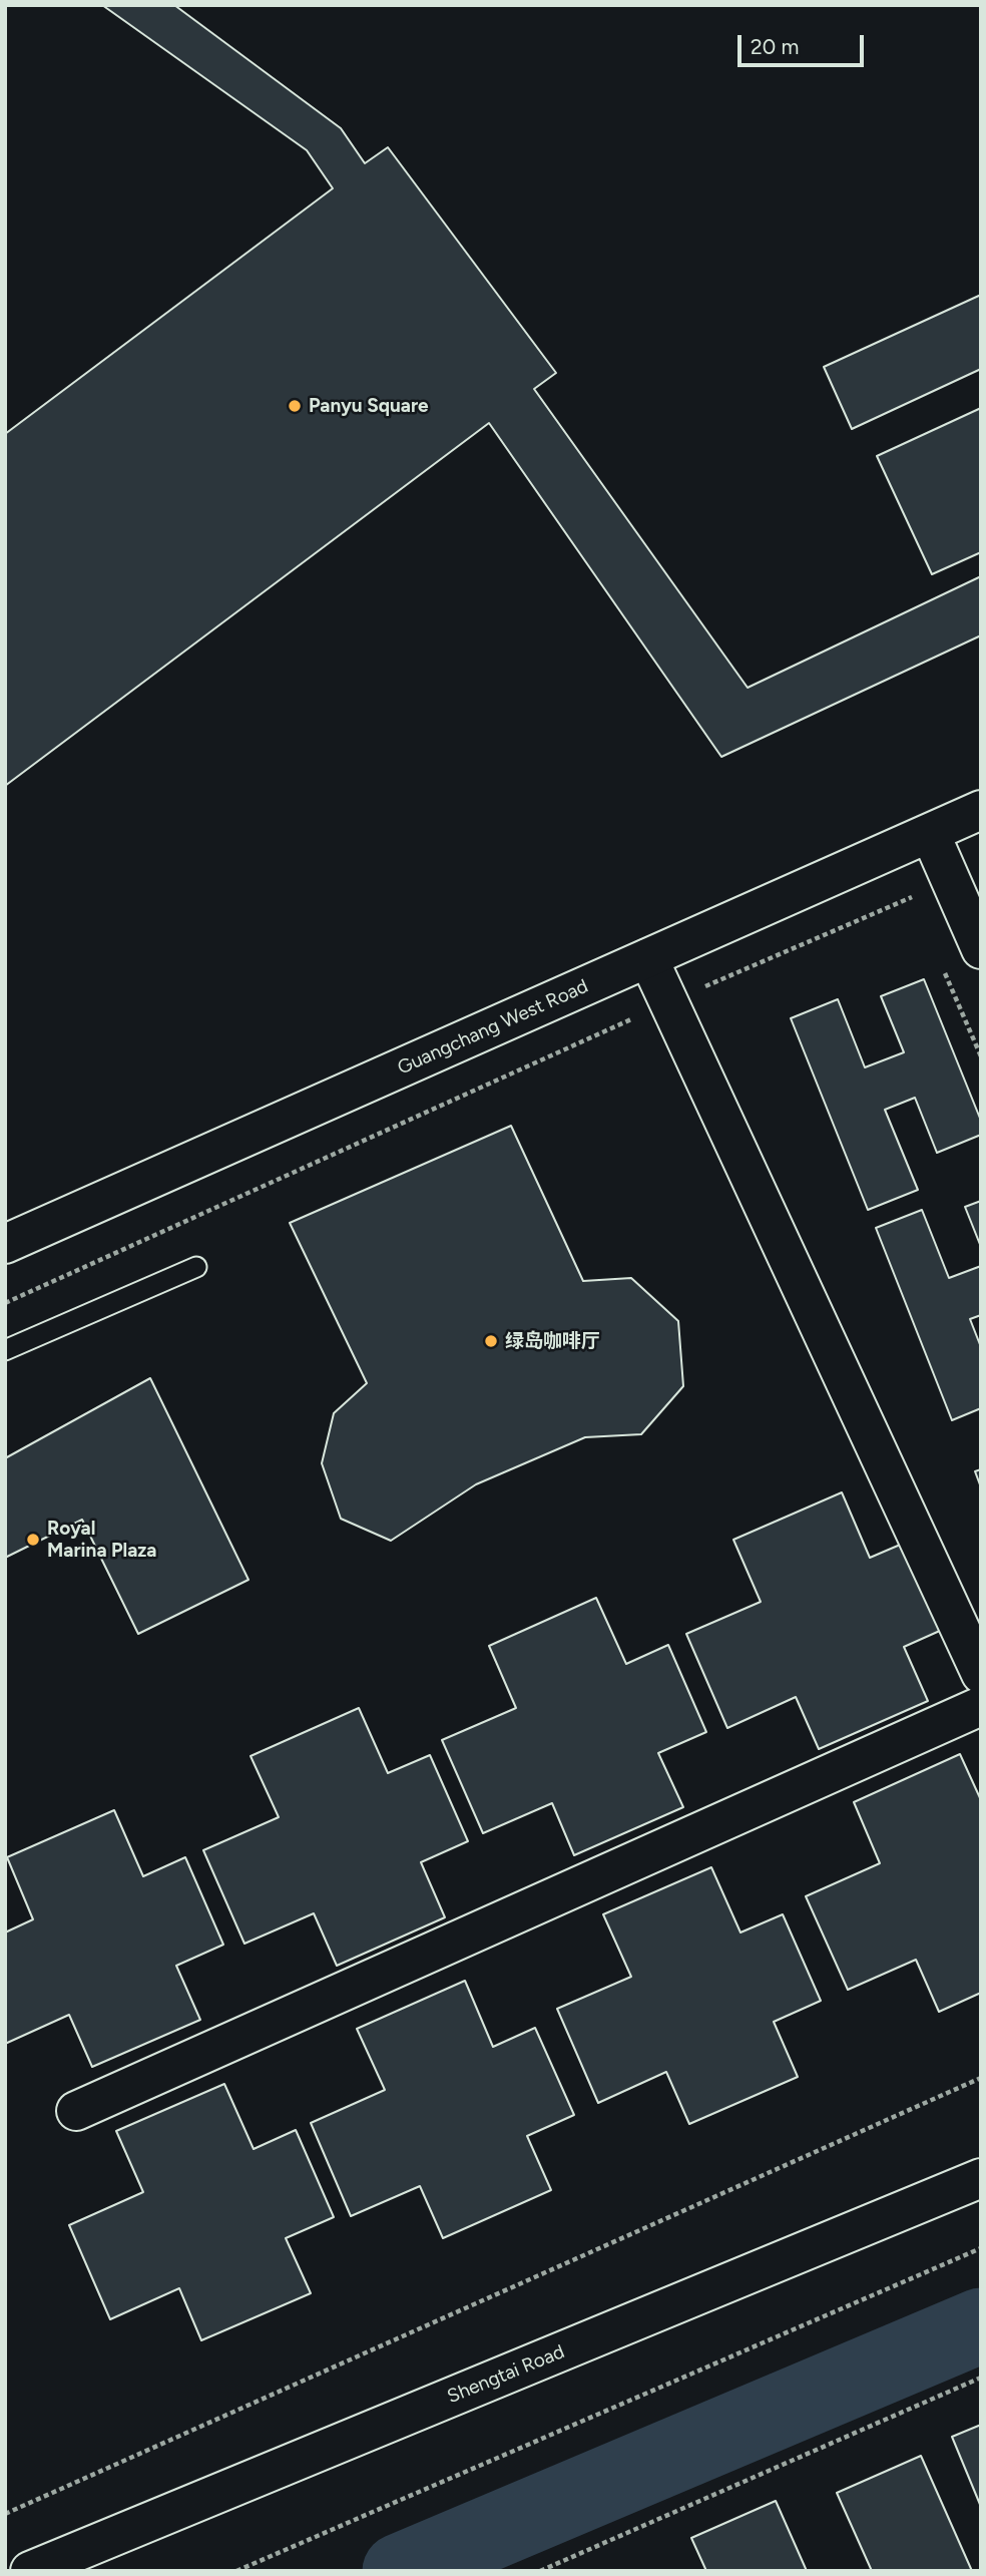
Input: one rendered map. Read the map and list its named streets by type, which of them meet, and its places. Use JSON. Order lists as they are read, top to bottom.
{
  "streets": {
    "street": ["Guangchang West Road", "Shengtai Road"]
  },
  "places": ["Panyu Square", "绿岛咖啡厅", "Royal Marina Plaza"],
  "scale_bar": "20 m"
}
